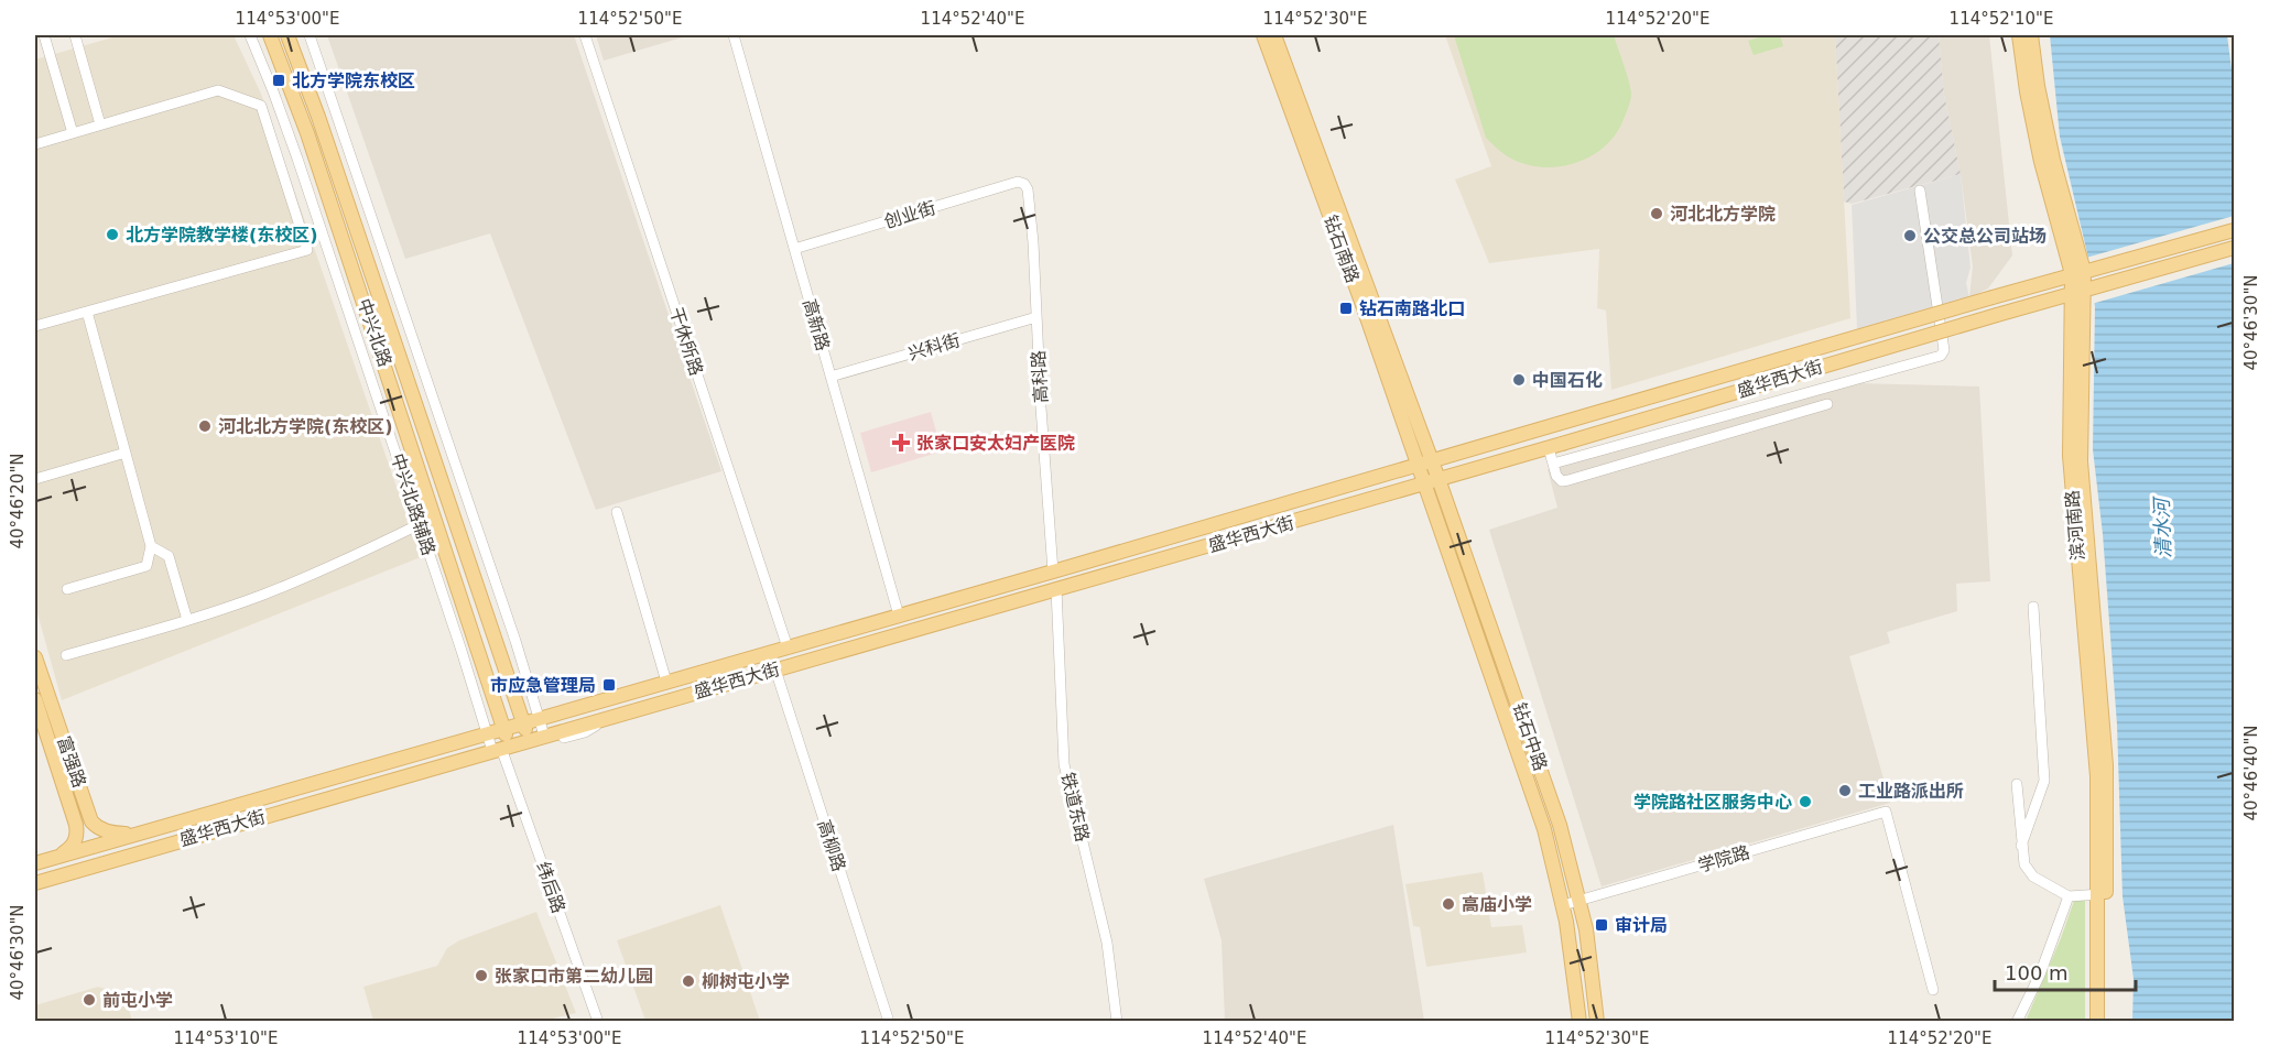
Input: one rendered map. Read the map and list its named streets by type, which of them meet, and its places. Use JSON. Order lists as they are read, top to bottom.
{
  "streets": {
    "main road": [
      "钻石南路",
      "中兴北路",
      "盛华西大街",
      "滨河南路",
      "钻石中路",
      "富强路"
    ],
    "street": [
      "创业街",
      "高新路",
      "干休所路",
      "兴科街",
      "高科路",
      "中兴北路辅路",
      "铁道东路",
      "高柳路",
      "学院路",
      "纬后路"
    ]
  },
  "crossings": [
    ["创业街", "高新路"],
    ["创业街", "高科路"],
    ["钻石南路", "盛华西大街"],
    ["钻石南路", "钻石中路"],
    ["高新路", "兴科街"],
    ["高新路", "盛华西大街"],
    ["中兴北路", "盛华西大街"],
    ["中兴北路", "中兴北路辅路"],
    ["中兴北路", "纬后路"],
    ["干休所路", "盛华西大街"],
    ["兴科街", "高科路"],
    ["高科路", "盛华西大街"],
    ["盛华西大街", "中兴北路辅路"],
    ["盛华西大街", "滨河南路"],
    ["盛华西大街", "钻石中路"],
    ["盛华西大街", "富强路"],
    ["盛华西大街", "铁道东路"],
    ["盛华西大街", "高柳路"],
    ["盛华西大街", "纬后路"],
    ["中兴北路辅路", "纬后路"],
    ["钻石中路", "学院路"]
  ],
  "water": ["清水河"],
  "places": {
    "transit": [
      "北方学院东校区",
      "钻石南路北口",
      "市应急管理局",
      "审计局"
    ],
    "other": [
      "河北北方学院",
      "北方学院教学楼(东校区)",
      "公交总公司站场",
      "中国石化",
      "河北北方学院(东校区)",
      "工业路派出所",
      "学院路社区服务中心",
      "高庙小学",
      "张家口市第二幼儿园",
      "柳树屯小学",
      "前屯小学"
    ],
    "health": ["张家口安太妇产医院"]
  },
  "scale_bar": "100 m",
  "coordinates": [
    "114°53'00\"E",
    "114°52'50\"E",
    "114°52'40\"E",
    "114°52'30\"E",
    "114°52'20\"E",
    "114°52'10\"E",
    "40°46'30\"N",
    "40°46'20\"N",
    "40°46'40\"N",
    "114°53'10\"E"
  ]
}
